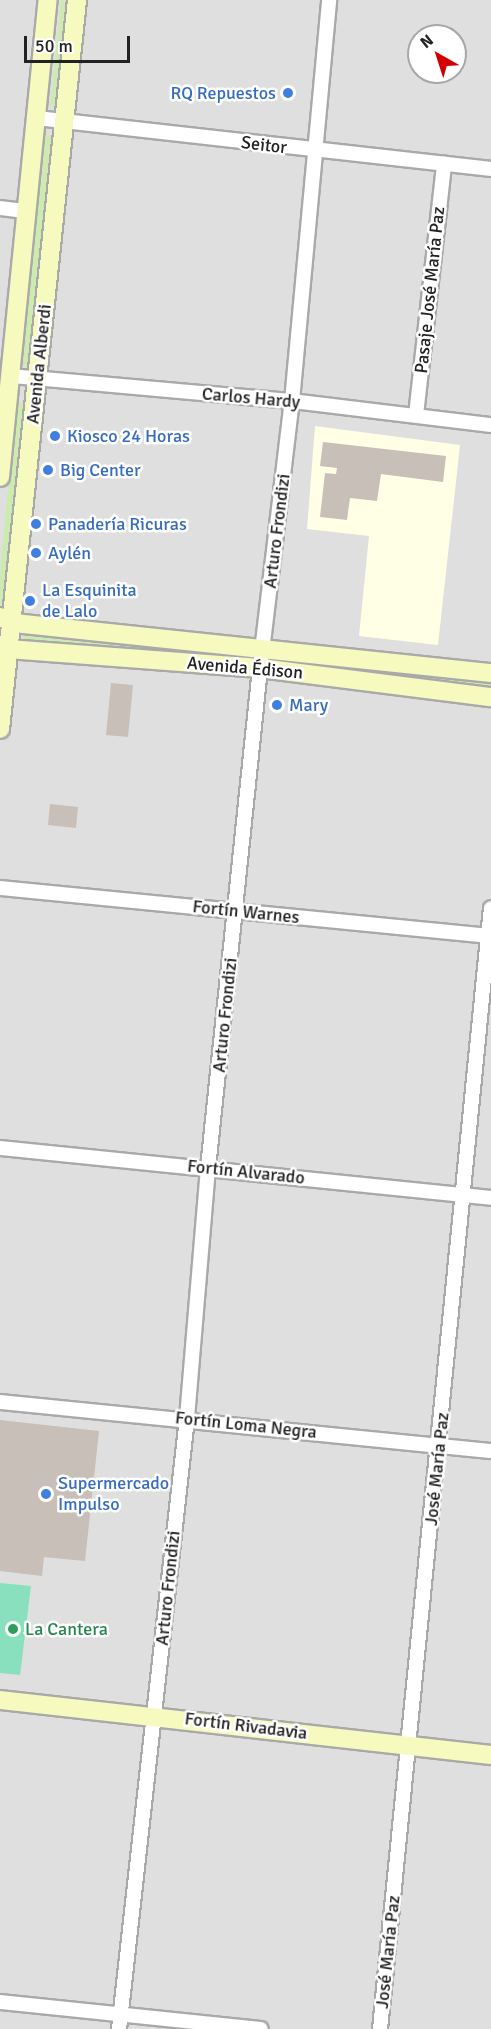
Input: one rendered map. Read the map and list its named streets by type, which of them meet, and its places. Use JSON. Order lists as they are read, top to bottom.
{
  "streets": {
    "main road": ["Avenida Alberdi", "Avenida Édison", "Fortín Rivadavia"],
    "street": [
      "Seitor",
      "Pasaje José María Paz",
      "Carlos Hardy",
      "Arturo Frondizi",
      "Fortín Warnes",
      "Fortín Alvarado",
      "Fortín Loma Negra",
      "José María Paz"
    ]
  },
  "crossings": [
    ["Seitor", "Pasaje José María Paz"],
    ["Seitor", "Avenida Alberdi"],
    ["Seitor", "Arturo Frondizi"],
    ["Pasaje José María Paz", "Carlos Hardy"],
    ["Avenida Alberdi", "Carlos Hardy"],
    ["Avenida Alberdi", "Avenida Édison"],
    ["Carlos Hardy", "Arturo Frondizi"],
    ["Arturo Frondizi", "Avenida Édison"],
    ["Arturo Frondizi", "Fortín Warnes"],
    ["Arturo Frondizi", "Fortín Alvarado"],
    ["Arturo Frondizi", "Fortín Loma Negra"],
    ["Arturo Frondizi", "Fortín Rivadavia"],
    ["Fortín Warnes", "José María Paz"],
    ["Fortín Alvarado", "José María Paz"],
    ["Fortín Loma Negra", "José María Paz"],
    ["José María Paz", "Fortín Rivadavia"]
  ],
  "places": [
    "RQ Repuestos",
    "Kiosco 24 Horas",
    "Big Center",
    "Panadería Ricuras",
    "Aylén",
    "La Esquinita de Lalo",
    "Mary",
    "Supermercado Impulso",
    "La Cantera"
  ],
  "scale_bar": "50 m",
  "north": "top left"
}
